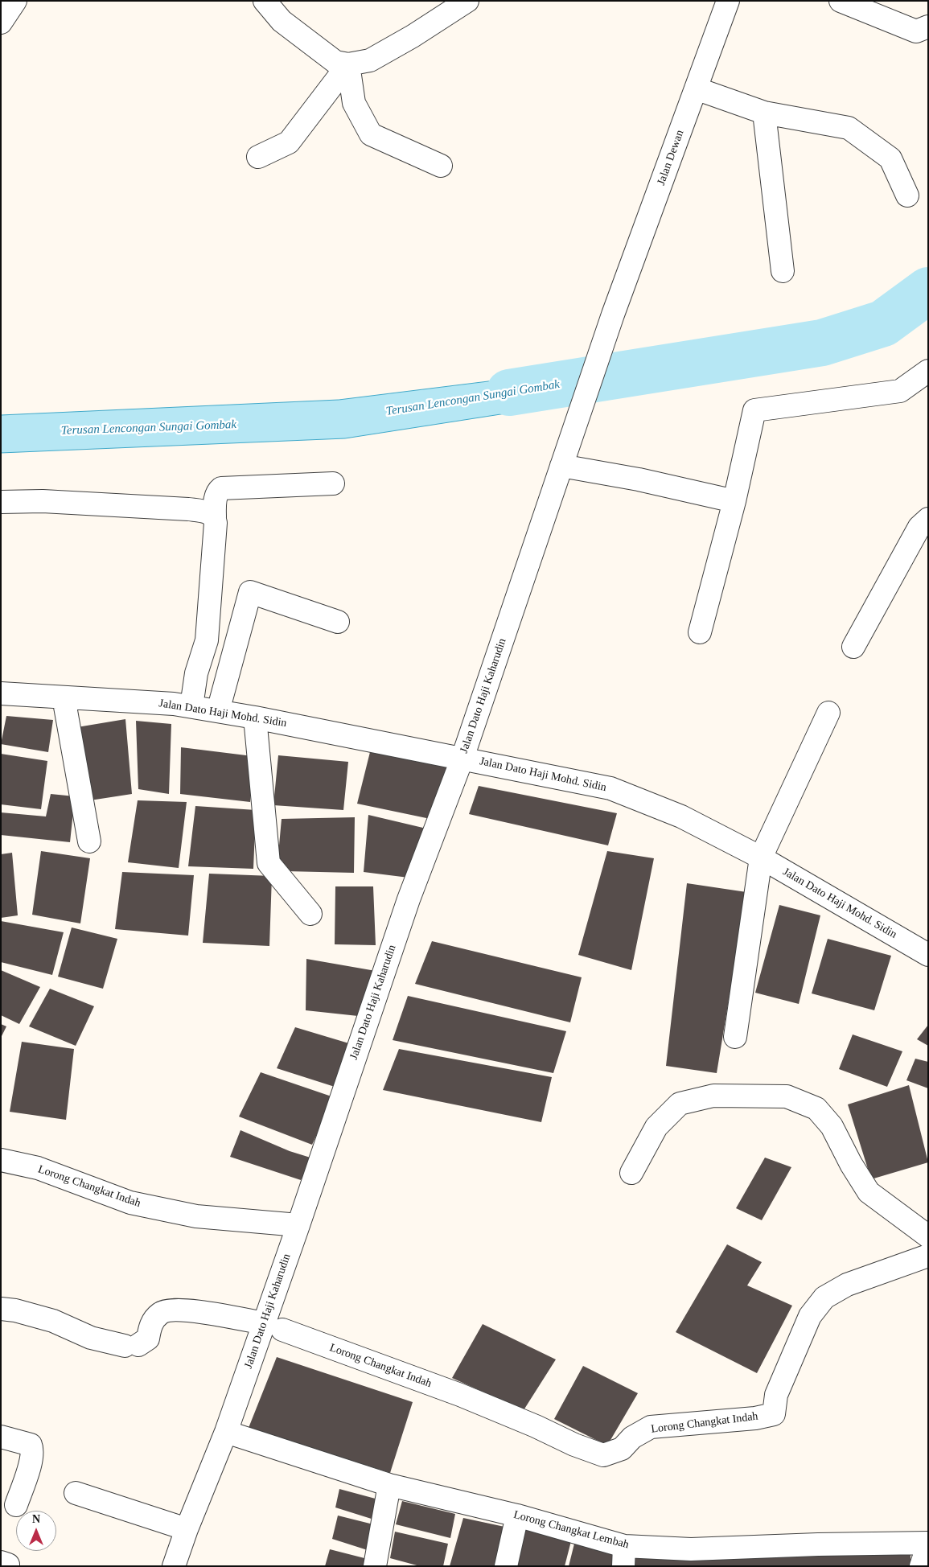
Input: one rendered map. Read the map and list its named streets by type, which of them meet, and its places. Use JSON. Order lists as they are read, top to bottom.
{
  "streets": {
    "street": [
      "Jalan Dewan",
      "Jalan Dato Haji Kaharudin",
      "Jalan Dato Haji Mohd. Sidin",
      "Lorong Changkat Indah",
      "Lorong Changkat Lembah"
    ]
  },
  "crossings": [
    ["Jalan Dewan", "Jalan Dato Haji Kaharudin"],
    ["Jalan Dato Haji Kaharudin", "Jalan Dato Haji Mohd. Sidin"],
    ["Jalan Dato Haji Kaharudin", "Lorong Changkat Indah"],
    ["Jalan Dato Haji Kaharudin", "Lorong Changkat Lembah"]
  ],
  "water": ["Terusan Lencongan Sungai Gombak"],
  "north": "top"
}
